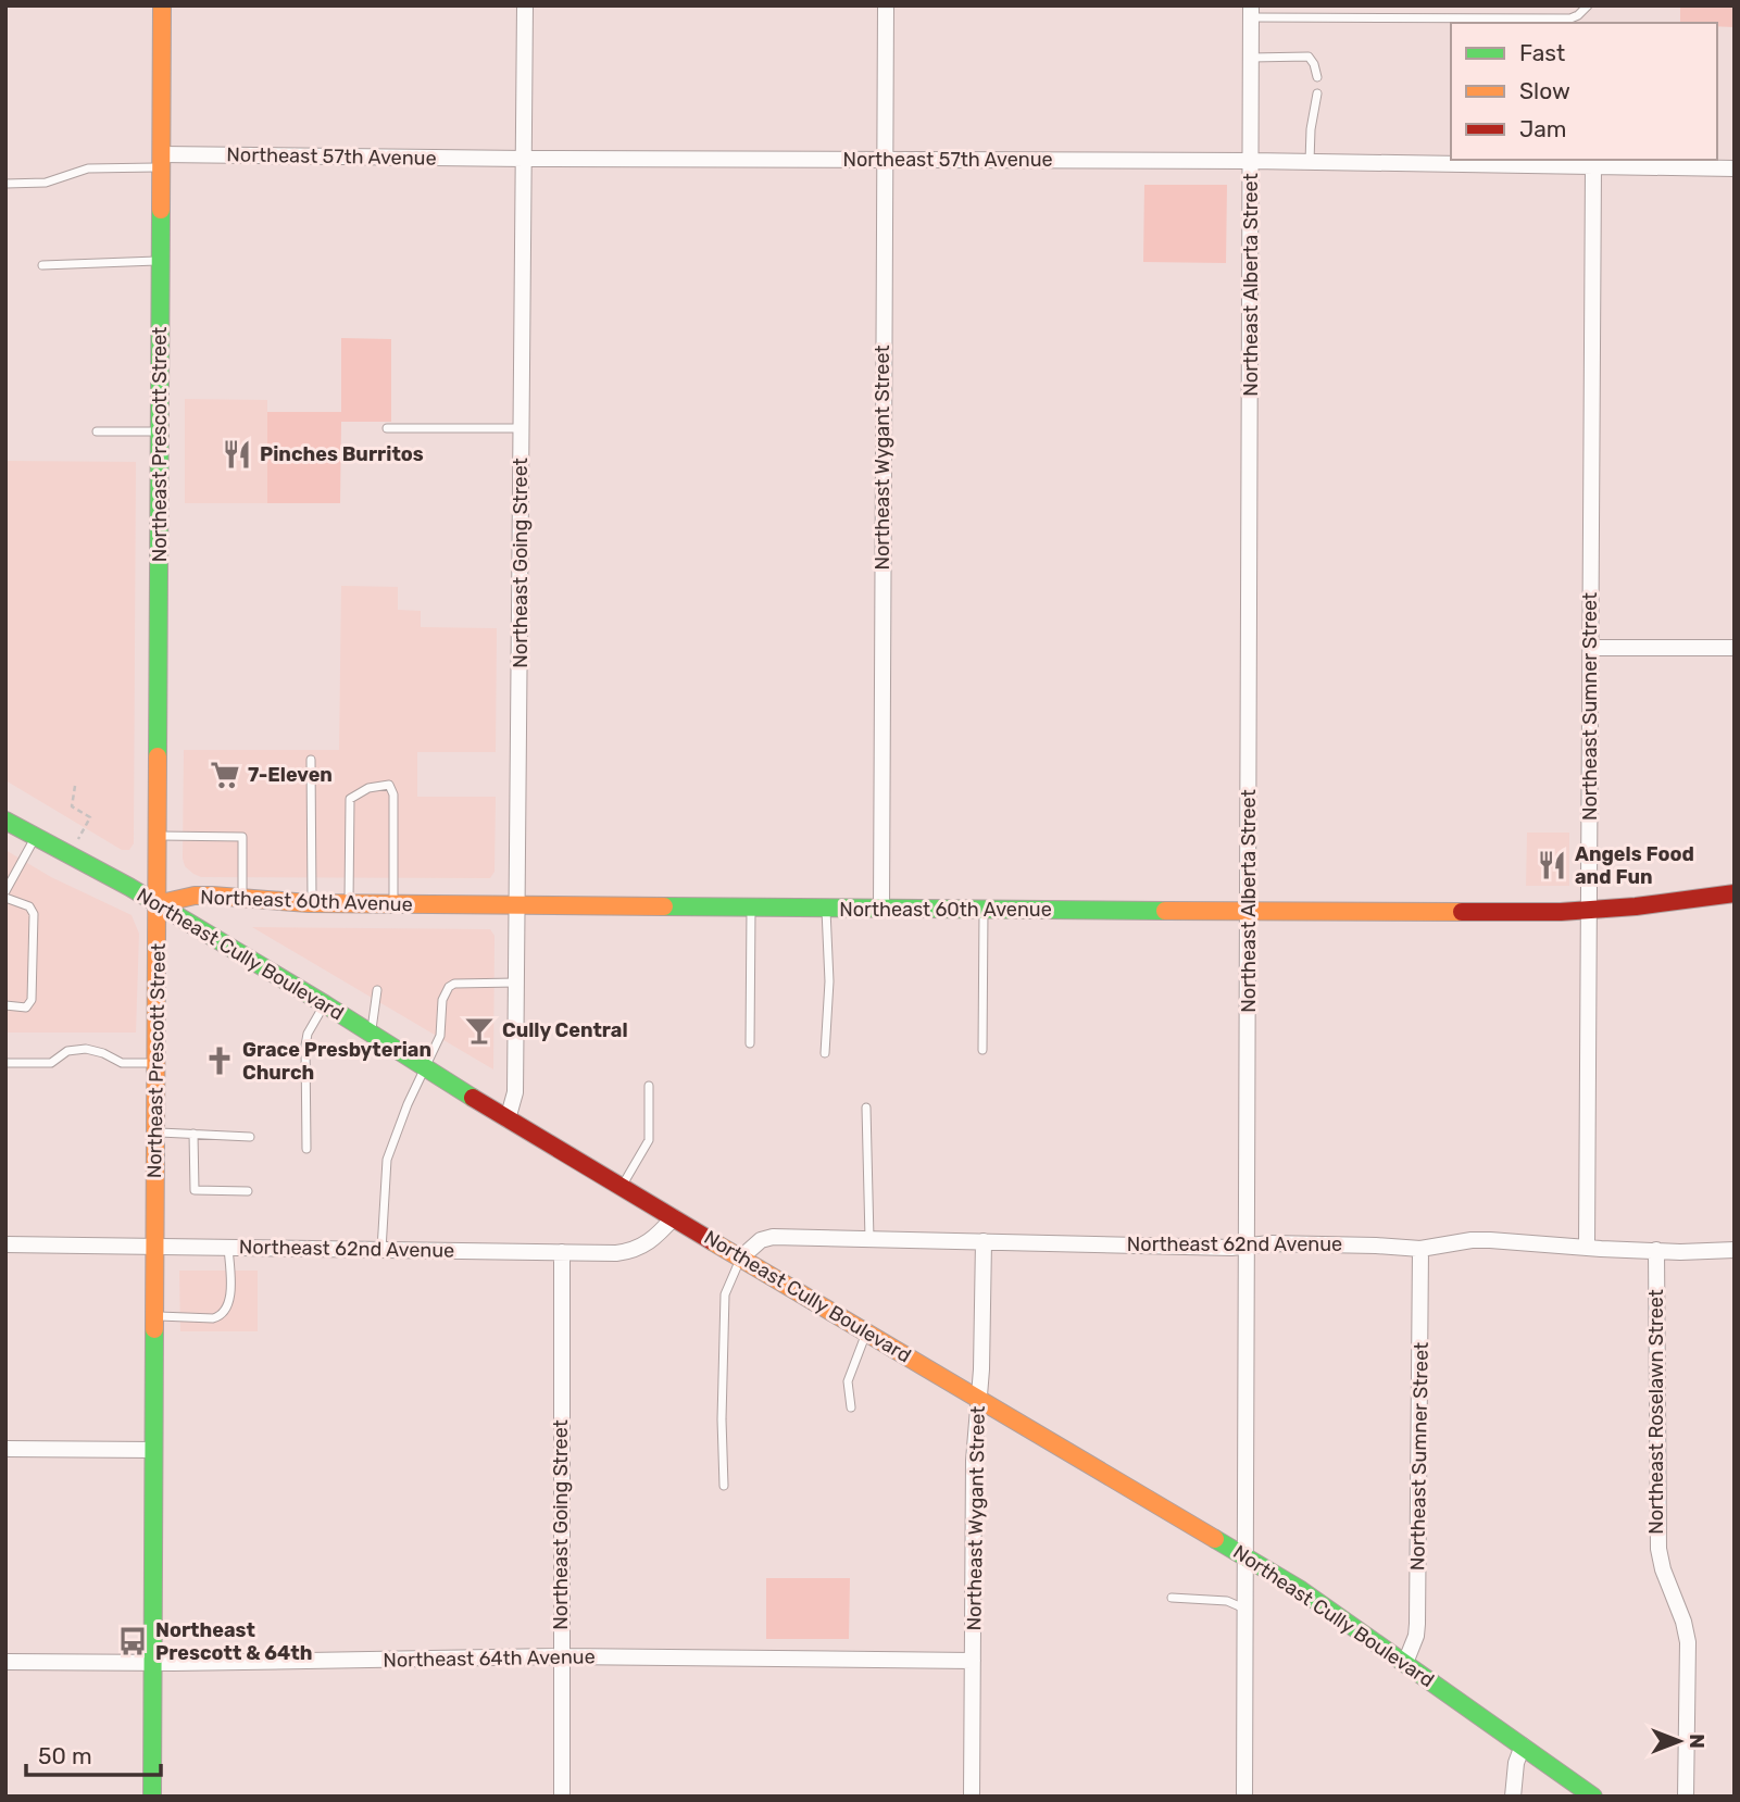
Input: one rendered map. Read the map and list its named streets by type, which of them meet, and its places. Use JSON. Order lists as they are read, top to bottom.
{
  "streets": {
    "street": [
      "Northeast 57th Avenue",
      "Northeast Alberta Street",
      "Northeast Prescott Street",
      "Northeast Wygant Street",
      "Northeast Going Street",
      "Northeast Sumner Street",
      "Northeast 60th Avenue",
      "Northeast Cully Boulevard",
      "Northeast 62nd Avenue",
      "Northeast Roselawn Street",
      "Northeast 64th Avenue"
    ]
  },
  "crossings": [
    ["Northeast 57th Avenue", "Northeast Alberta Street"],
    ["Northeast 57th Avenue", "Northeast Prescott Street"],
    ["Northeast 57th Avenue", "Northeast Wygant Street"],
    ["Northeast 57th Avenue", "Northeast Going Street"],
    ["Northeast 57th Avenue", "Northeast Sumner Street"],
    ["Northeast Alberta Street", "Northeast 60th Avenue"],
    ["Northeast Alberta Street", "Northeast Cully Boulevard"],
    ["Northeast Alberta Street", "Northeast 62nd Avenue"],
    ["Northeast Prescott Street", "Northeast 60th Avenue"],
    ["Northeast Prescott Street", "Northeast Cully Boulevard"],
    ["Northeast Prescott Street", "Northeast 62nd Avenue"],
    ["Northeast Prescott Street", "Northeast 64th Avenue"],
    ["Northeast Wygant Street", "Northeast 60th Avenue"],
    ["Northeast Wygant Street", "Northeast Cully Boulevard"],
    ["Northeast Wygant Street", "Northeast 62nd Avenue"],
    ["Northeast Wygant Street", "Northeast 64th Avenue"],
    ["Northeast Going Street", "Northeast 60th Avenue"],
    ["Northeast Going Street", "Northeast Cully Boulevard"],
    ["Northeast Going Street", "Northeast 62nd Avenue"],
    ["Northeast Going Street", "Northeast 64th Avenue"],
    ["Northeast Sumner Street", "Northeast 60th Avenue"],
    ["Northeast Sumner Street", "Northeast Cully Boulevard"],
    ["Northeast Sumner Street", "Northeast 62nd Avenue"],
    ["Northeast 60th Avenue", "Northeast Cully Boulevard"],
    ["Northeast Cully Boulevard", "Northeast 62nd Avenue"],
    ["Northeast 62nd Avenue", "Northeast Roselawn Street"]
  ],
  "places": {
    "restaurant": ["Pinches Burritos", "Angels Food and Fun"],
    "supermarket": ["7-Eleven"],
    "bar": ["Cully Central"],
    "church": ["Grace Presbyterian Church"],
    "bus stop": ["Northeast Prescott & 64th"]
  },
  "legend": ["Fast", "Slow", "Jam"],
  "scale_bar": "50 m",
  "north": "right"
}
